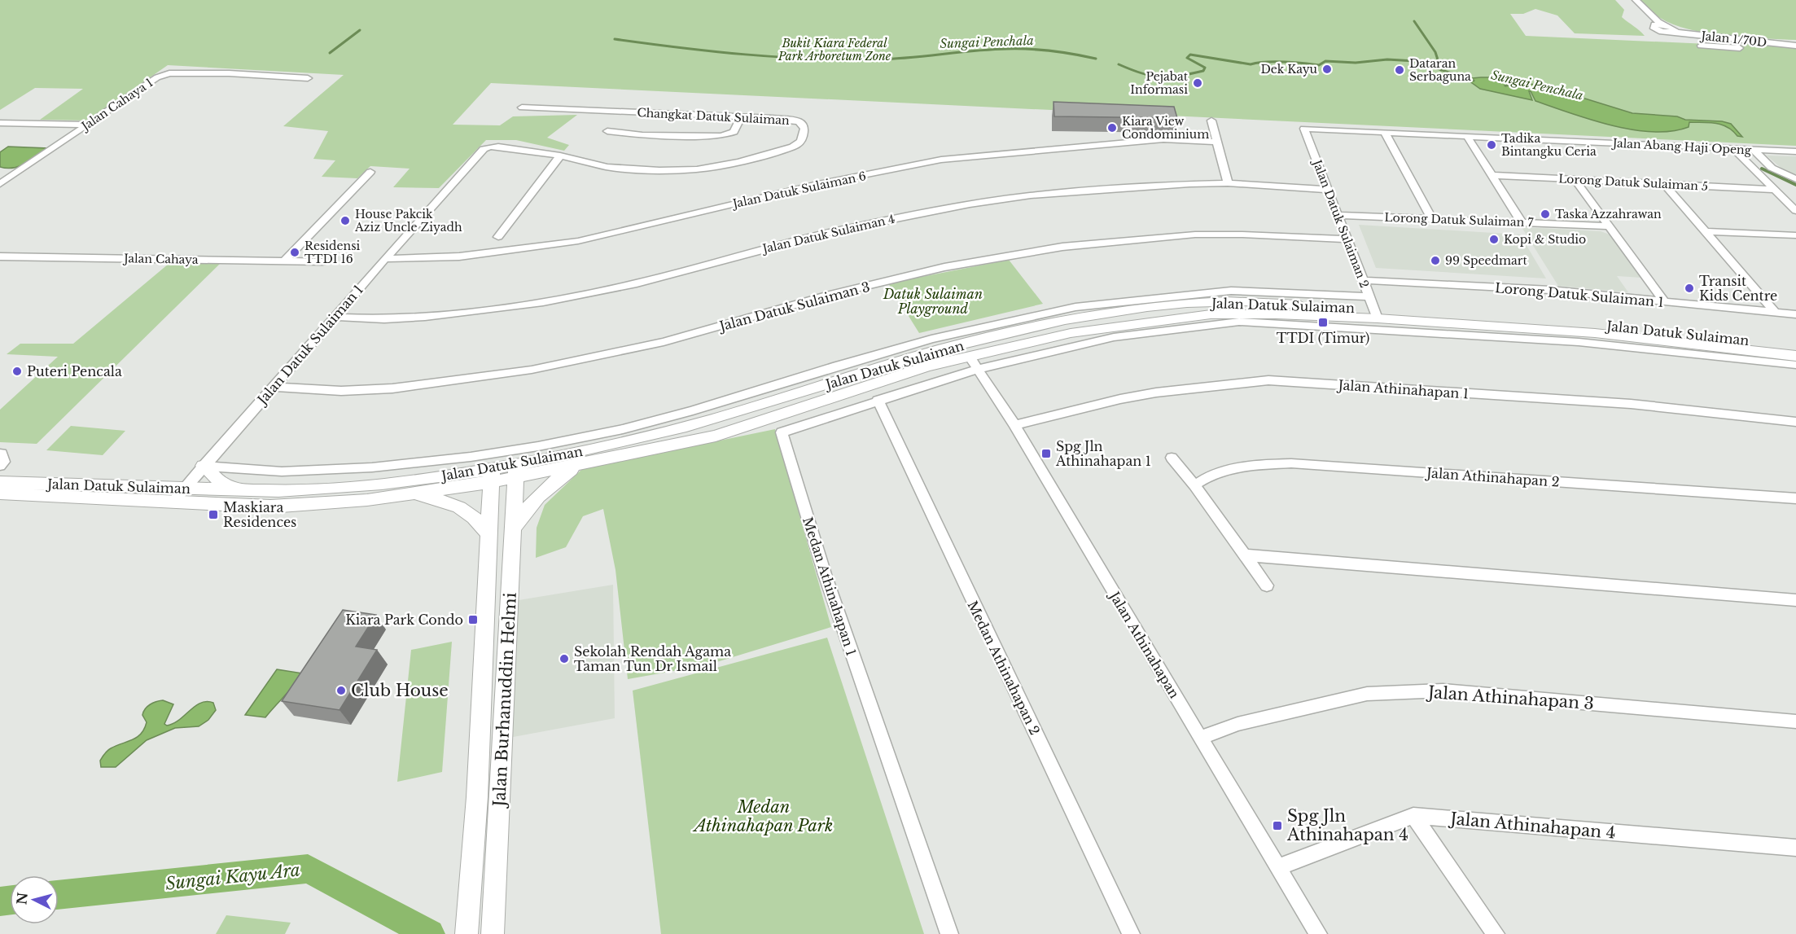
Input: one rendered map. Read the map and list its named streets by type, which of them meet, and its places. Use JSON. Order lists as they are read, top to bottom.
{
  "streets": {
    "main road": ["Jalan Datuk Sulaiman", "Jalan Burhanuddin Helmi"],
    "street": [
      "Jalan 1/70D",
      "Jalan Cahaya 1",
      "Changkat Datuk Sulaiman",
      "Jalan Abang Haji Openg",
      "Lorong Datuk Sulaiman 5",
      "Jalan Datuk Sulaiman 6",
      "Lorong Datuk Sulaiman 7",
      "Jalan Datuk Sulaiman 2",
      "Jalan Datuk Sulaiman 4",
      "Jalan Cahaya",
      "Lorong Datuk Sulaiman 1",
      "Jalan Datuk Sulaiman 3",
      "Jalan Datuk Sulaiman 1",
      "Jalan Athinahapan 1",
      "Jalan Athinahapan 2",
      "Medan Athinahapan 1",
      "Jalan Athinahapan",
      "Medan Athinahapan 2",
      "Jalan Athinahapan 3",
      "Jalan Athinahapan 4"
    ]
  },
  "crossings": [
    ["Changkat Datuk Sulaiman", "Jalan Datuk Sulaiman 1"],
    ["Jalan Abang Haji Openg", "Jalan Datuk Sulaiman 2"],
    ["Jalan Datuk Sulaiman 6", "Jalan Datuk Sulaiman 1"],
    ["Lorong Datuk Sulaiman 7", "Jalan Datuk Sulaiman 2"],
    ["Jalan Datuk Sulaiman 2", "Jalan Datuk Sulaiman 4"],
    ["Jalan Datuk Sulaiman 2", "Lorong Datuk Sulaiman 1"],
    ["Jalan Datuk Sulaiman 2", "Jalan Datuk Sulaiman"],
    ["Jalan Datuk Sulaiman 2", "Jalan Datuk Sulaiman 3"],
    ["Jalan Datuk Sulaiman 4", "Jalan Datuk Sulaiman 1"],
    ["Jalan Datuk Sulaiman", "Jalan Datuk Sulaiman 1"],
    ["Jalan Datuk Sulaiman", "Medan Athinahapan 1"],
    ["Jalan Datuk Sulaiman", "Jalan Athinahapan"],
    ["Jalan Datuk Sulaiman", "Jalan Burhanuddin Helmi"],
    ["Jalan Datuk Sulaiman 3", "Jalan Datuk Sulaiman 1"],
    ["Jalan Athinahapan 1", "Jalan Athinahapan"],
    ["Medan Athinahapan 1", "Jalan Athinahapan"],
    ["Medan Athinahapan 1", "Medan Athinahapan 2"],
    ["Jalan Athinahapan", "Jalan Athinahapan 3"],
    ["Jalan Athinahapan", "Jalan Athinahapan 4"]
  ],
  "water": ["Sungai Penchala", "Sungai Kayu Ara"],
  "parks": ["Bukit Kiara Federal Park Arboretum Zone", "Datuk Sulaiman Playground", "Medan Athinahapan Park"],
  "places": {
    "other": [
      "Dek Kayu",
      "Dataran Serbaguna",
      "Pejabat Informasi",
      "Kiara View Condominium",
      "Tadika Bintangku Ceria",
      "Taska Azzahrawan",
      "House Pakcik Aziz Uncle Ziyadh",
      "Kopi & Studio",
      "Residensi TTDI 16",
      "99 Speedmart",
      "Transit Kids Centre",
      "Puteri Pencala",
      "Sekolah Rendah Agama Taman Tun Dr Ismail",
      "Club House"
    ],
    "transit": [
      "TTDI (Timur)",
      "Spg Jln Athinahapan 1",
      "Maskiara Residences",
      "Kiara Park Condo",
      "Spg Jln Athinahapan 4"
    ]
  },
  "north": "left"
}
